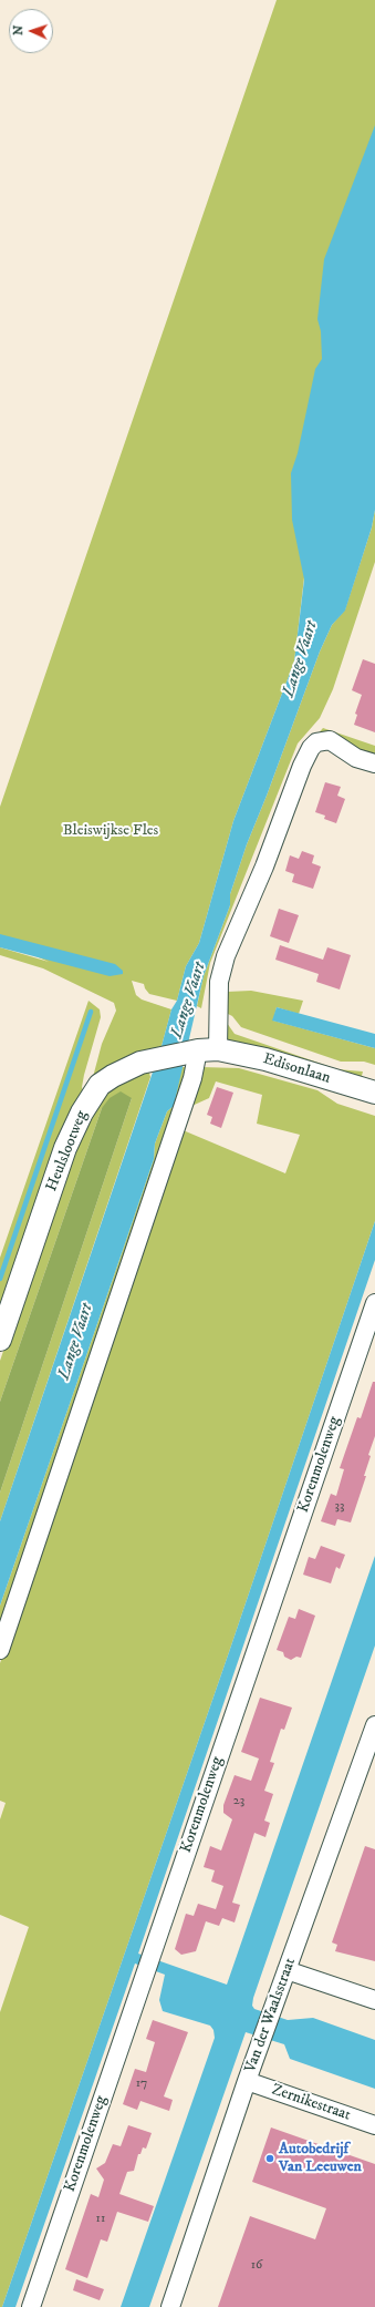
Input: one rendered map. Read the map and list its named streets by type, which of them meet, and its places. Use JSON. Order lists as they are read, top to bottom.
{
  "streets": {
    "street": [
      "Edisonlaan",
      "Heulslootweg",
      "Korenmolenweg",
      "Van der Waalsstraat",
      "Zernikestraat"
    ]
  },
  "crossings": [
    ["Edisonlaan", "Heulslootweg"],
    ["Van der Waalsstraat", "Zernikestraat"]
  ],
  "water": ["Lange Vaart"],
  "parks": ["Bleiswijkse Fles"],
  "places": ["Autobedrijf Van Leeuwen"],
  "house_numbers": [
    "33",
    "23",
    "17",
    "11",
    "16"
  ],
  "north": "left"
}
